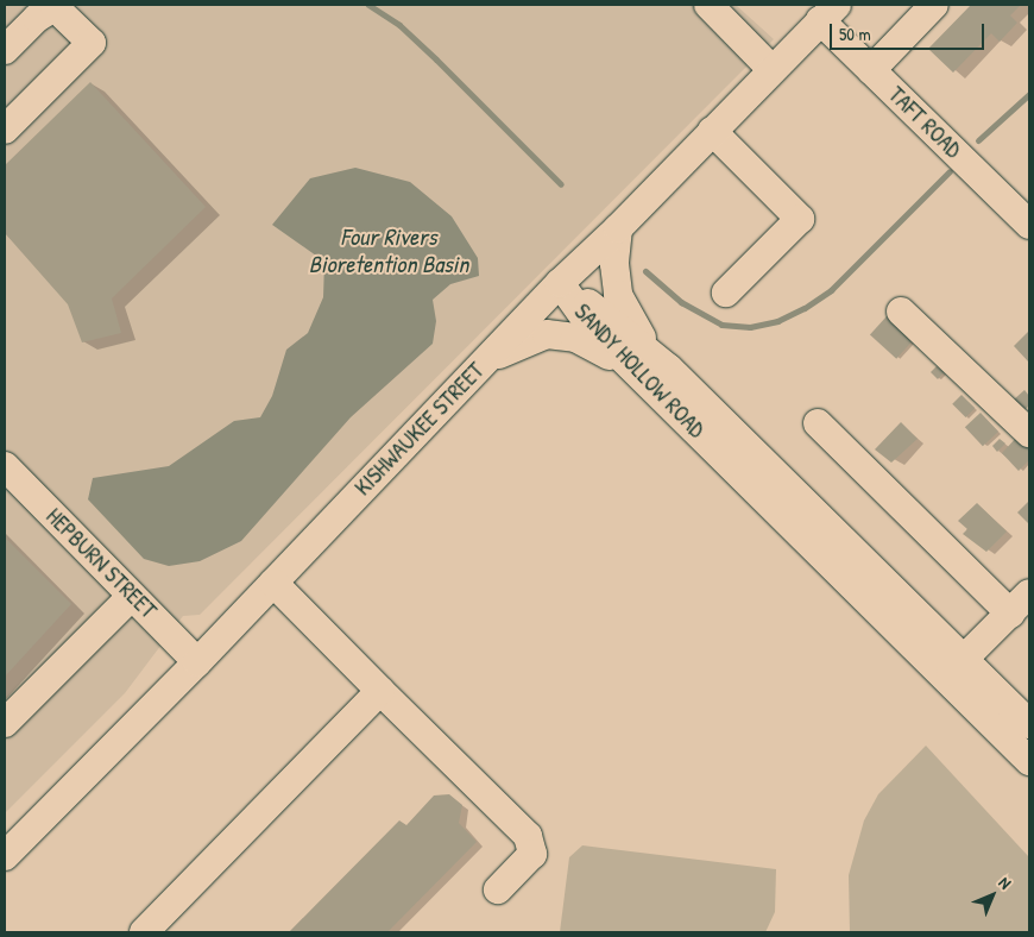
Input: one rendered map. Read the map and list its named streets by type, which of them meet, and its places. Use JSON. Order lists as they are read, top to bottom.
{
  "streets": {
    "street": [
      "TAFT ROAD",
      "SANDY HOLLOW ROAD",
      "KISHWAUKEE STREET",
      "HEPBURN STREET"
    ]
  },
  "crossings": [
    ["TAFT ROAD", "KISHWAUKEE STREET"],
    ["SANDY HOLLOW ROAD", "KISHWAUKEE STREET"],
    ["KISHWAUKEE STREET", "HEPBURN STREET"]
  ],
  "water": ["Four Rivers Bioretention Basin"],
  "scale_bar": "50 m",
  "north": "top right"
}
